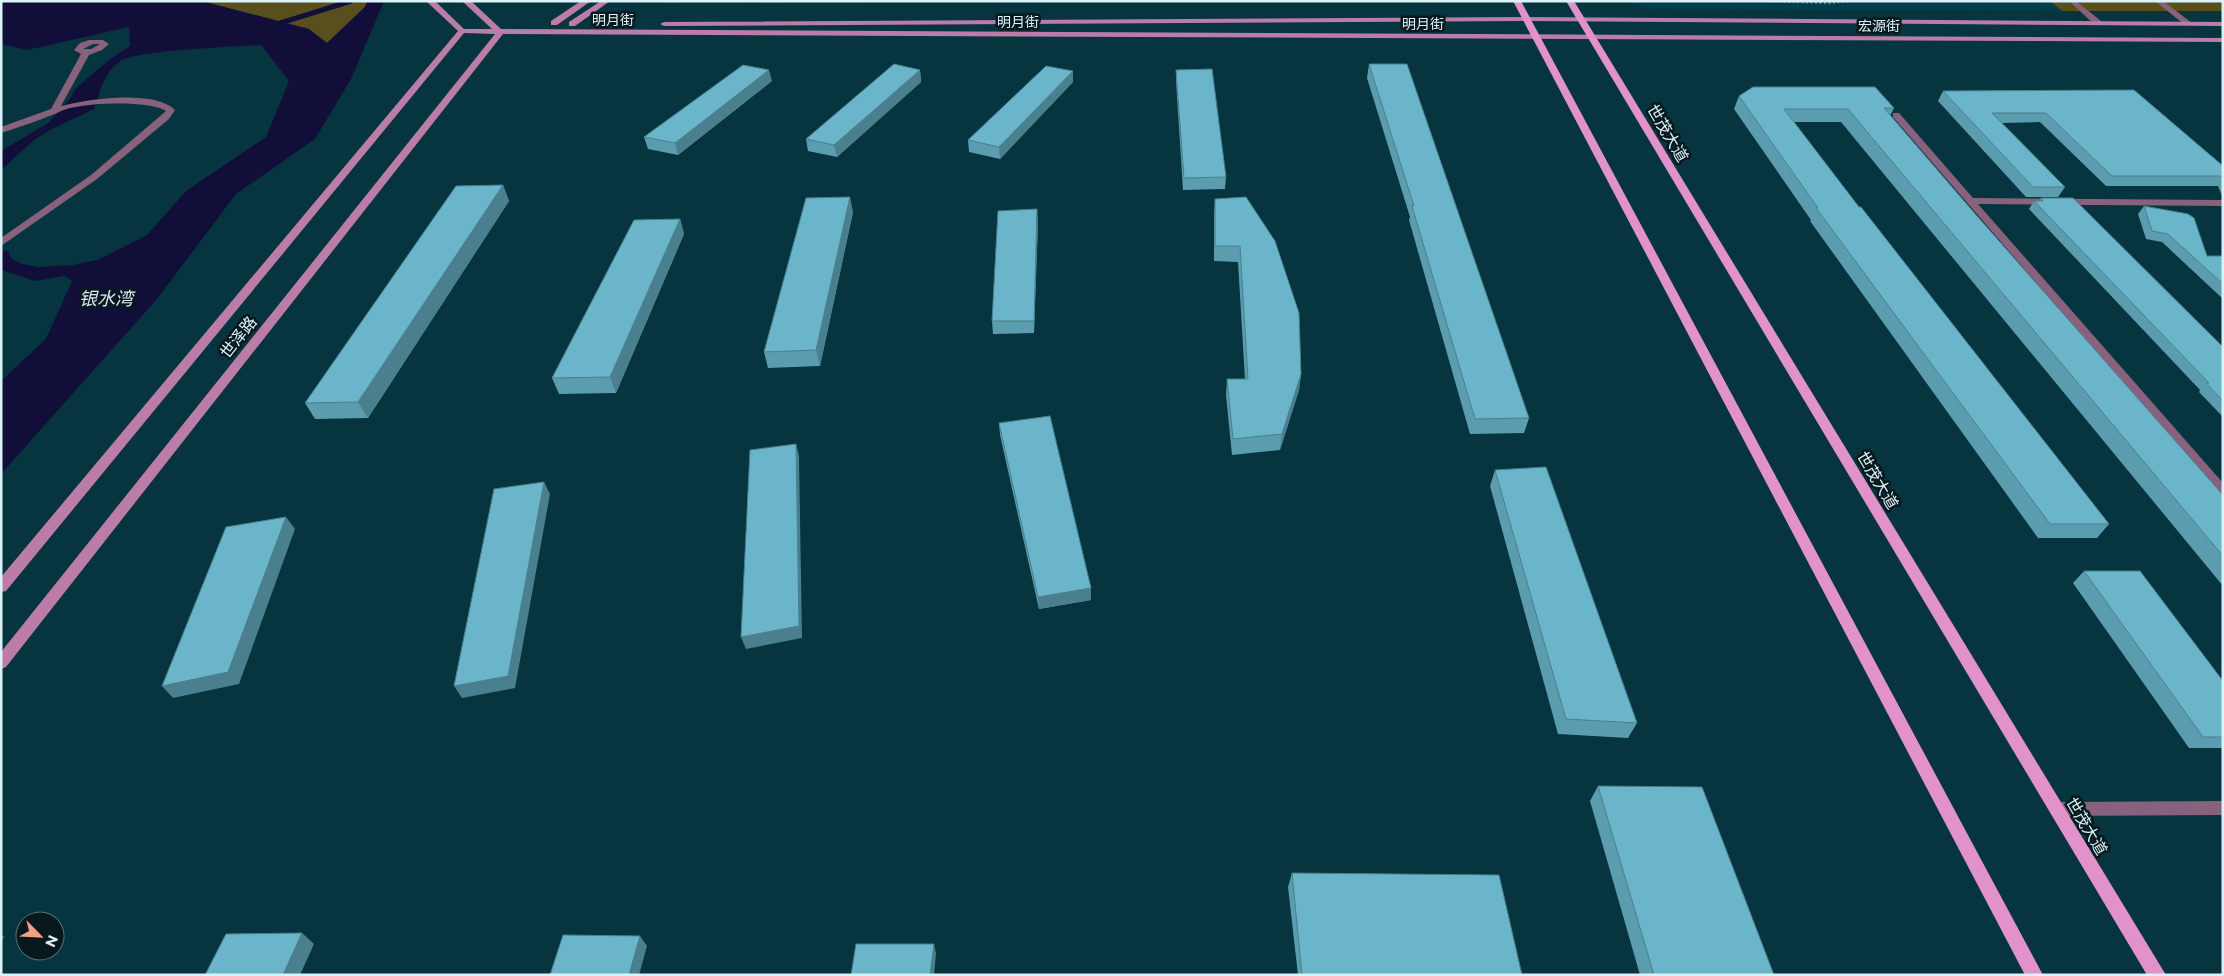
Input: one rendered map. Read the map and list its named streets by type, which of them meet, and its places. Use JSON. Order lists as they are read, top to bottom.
{
  "streets": {
    "main road": ["世茂大道"],
    "street": ["明月街", "宏源街", "世泽路"]
  },
  "crossings": [
    ["明月街", "宏源街"],
    ["明月街", "世泽路"],
    ["宏源街", "世茂大道"]
  ],
  "water": ["银水湾"],
  "north": "bottom right"
}
